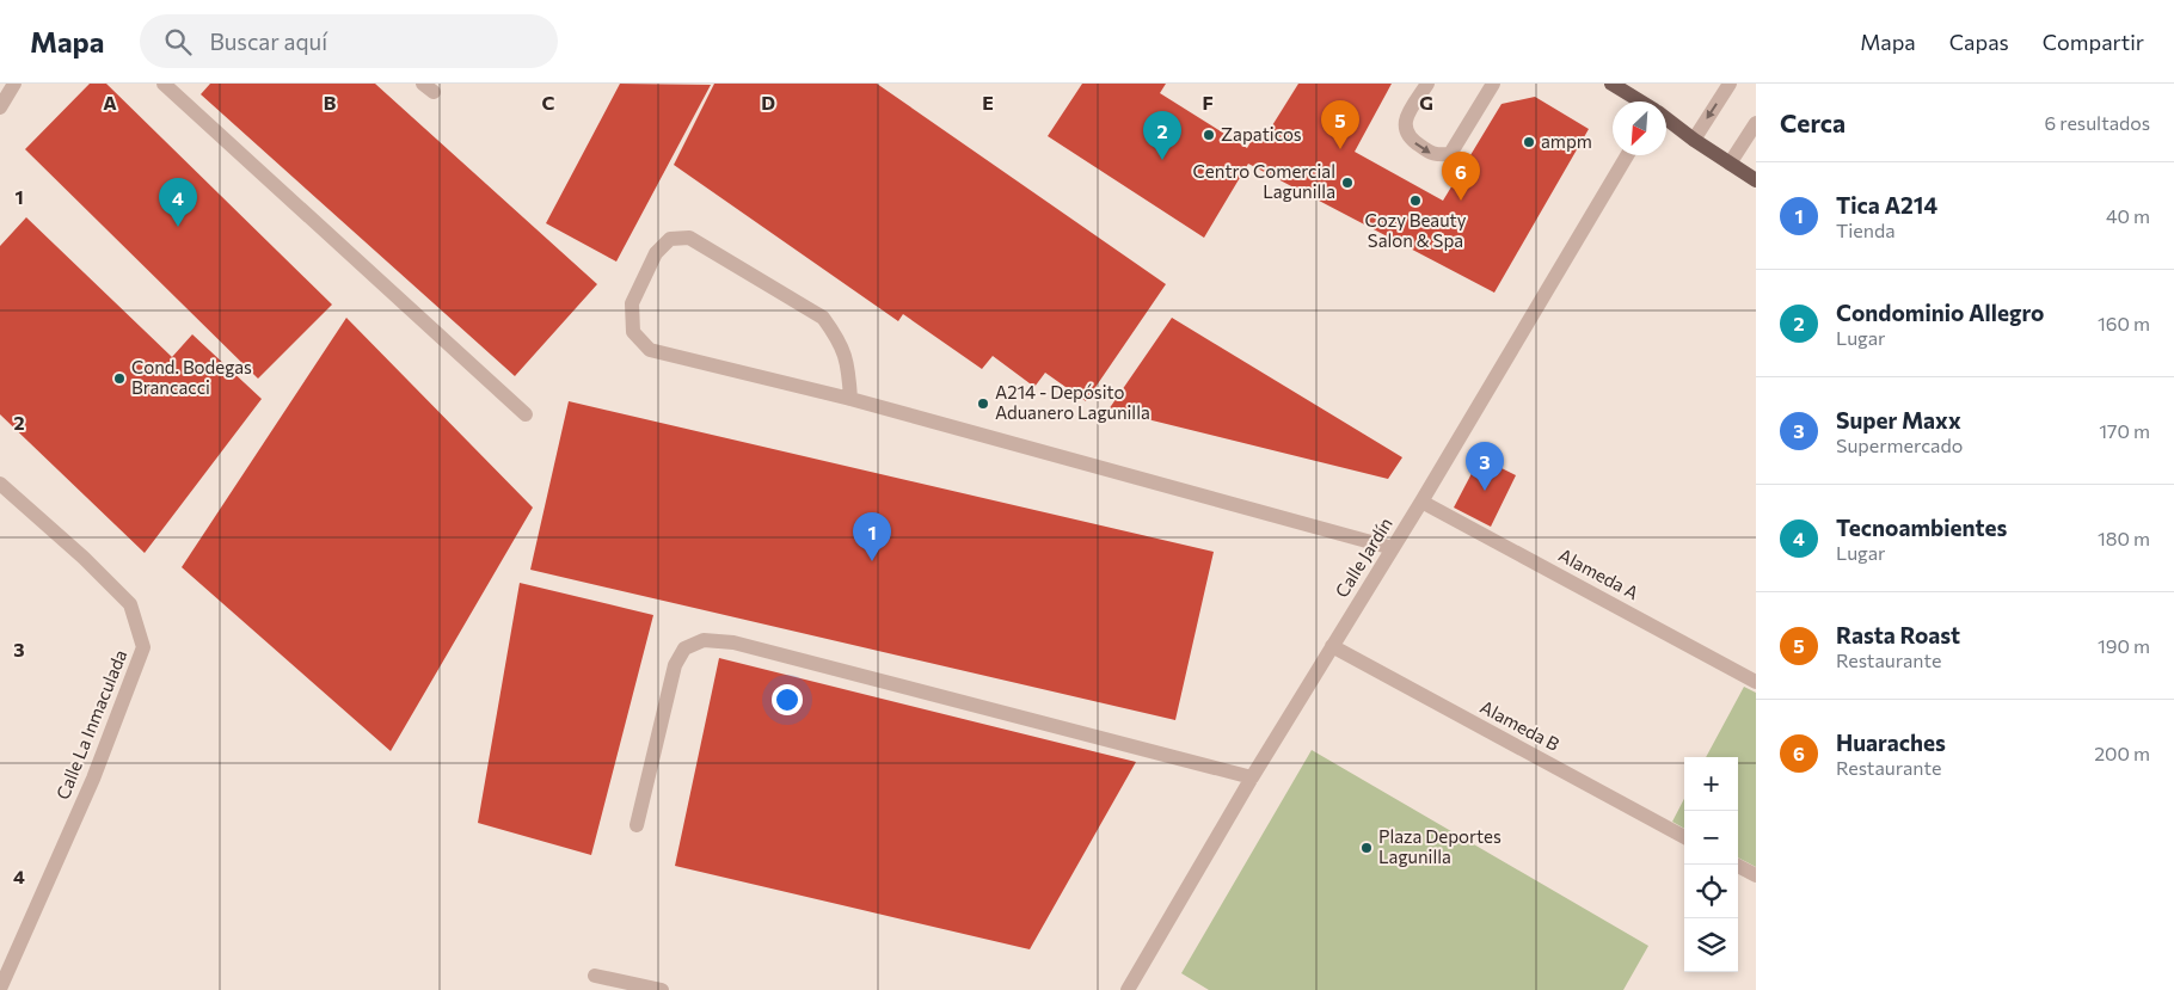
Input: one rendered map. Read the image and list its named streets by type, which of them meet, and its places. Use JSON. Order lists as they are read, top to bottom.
{
  "streets": {
    "street": [
      "Calle Jardín",
      "Alameda A",
      "Calle La Inmaculada",
      "Alameda B"
    ]
  },
  "crossings": [
    ["Calle Jardín", "Alameda A"],
    ["Calle Jardín", "Alameda B"]
  ],
  "places": [
    "Zapaticos",
    "ampm",
    "Centro Comercial Lagunilla",
    "Cozy Beauty Salon & Spa",
    "Cond. Bodegas Brancacci",
    "A214 - Depósito Aduanero Lagunilla",
    "Plaza Deportes Lagunilla"
  ],
  "north": "bottom left",
  "page": {
    "header": "Mapa",
    "search": "Buscar aquí",
    "nav": ["Mapa", "Capas", "Compartir"],
    "heading": ["Cerca", "6 resultados"],
    "pins": [
      "5",
      "2",
      "6",
      "4",
      "3",
      "1"
    ],
    "list": [
      {
        "mark": "1",
        "name": "Tica A214",
        "note": "Tienda",
        "value": "40 m"
      },
      {
        "mark": "2",
        "name": "Condominio Allegro",
        "note": "Lugar",
        "value": "160 m"
      },
      {
        "mark": "3",
        "name": "Super Maxx",
        "note": "Supermercado",
        "value": "170 m"
      },
      {
        "mark": "4",
        "name": "Tecnoambientes",
        "note": "Lugar",
        "value": "180 m"
      },
      {
        "mark": "5",
        "name": "Rasta Roast",
        "note": "Restaurante",
        "value": "190 m"
      },
      {
        "mark": "6",
        "name": "Huaraches",
        "note": "Restaurante",
        "value": "200 m"
      }
    ],
    "map_buttons": ["+", "−"]
  },
  "grid": {
    "columns": [
      "A",
      "B",
      "C",
      "D",
      "E",
      "F",
      "G"
    ],
    "rows": [
      "1",
      "2",
      "3",
      "4"
    ]
  }
}
